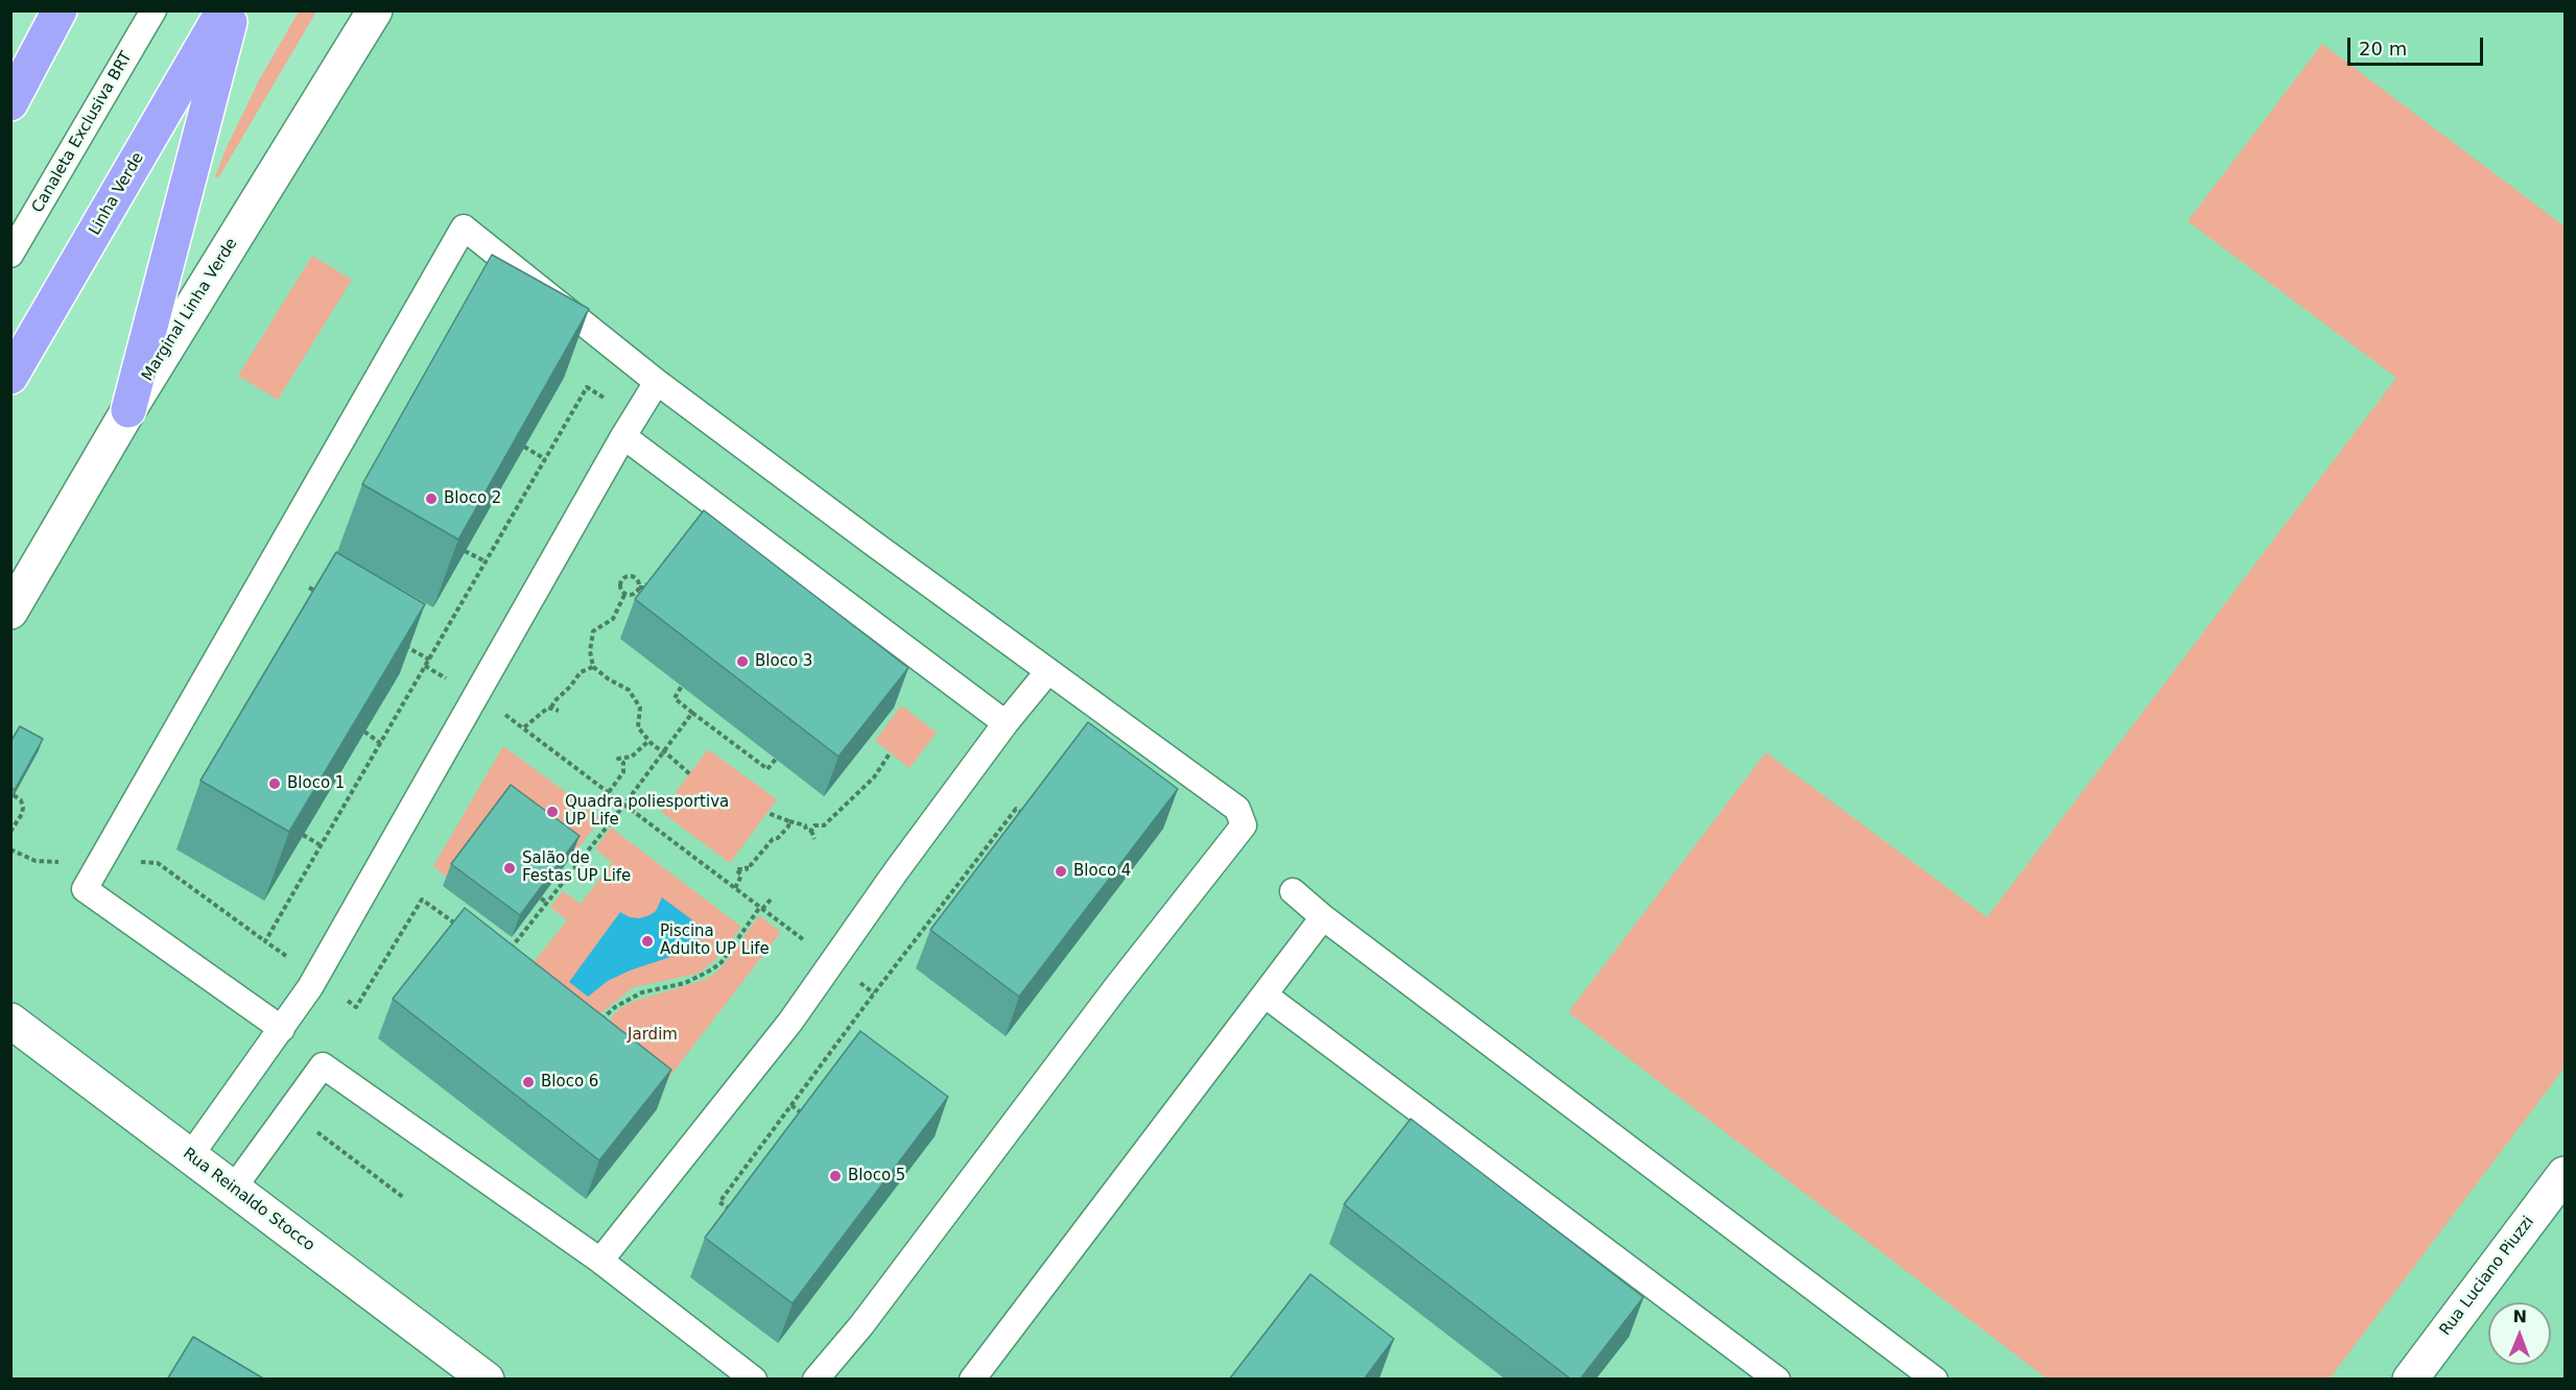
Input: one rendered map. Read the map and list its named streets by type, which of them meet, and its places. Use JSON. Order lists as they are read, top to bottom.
{
  "streets": {
    "highway": ["Linha Verde"],
    "street": ["Marginal Linha Verde", "Rua Reinaldo Stocco", "Rua Luciano Piuzzi"],
    "lane": ["Canaleta Exclusiva BRT"]
  },
  "parks": ["Jardim"],
  "places": [
    "Bloco 2",
    "Bloco 3",
    "Bloco 1",
    "Quadra poliesportiva UP Life",
    "Salão de Festas UP Life",
    "Bloco 4",
    "Piscina Adulto UP Life",
    "Bloco 6",
    "Bloco 5"
  ],
  "scale_bar": "20 m",
  "north": "top"
}
